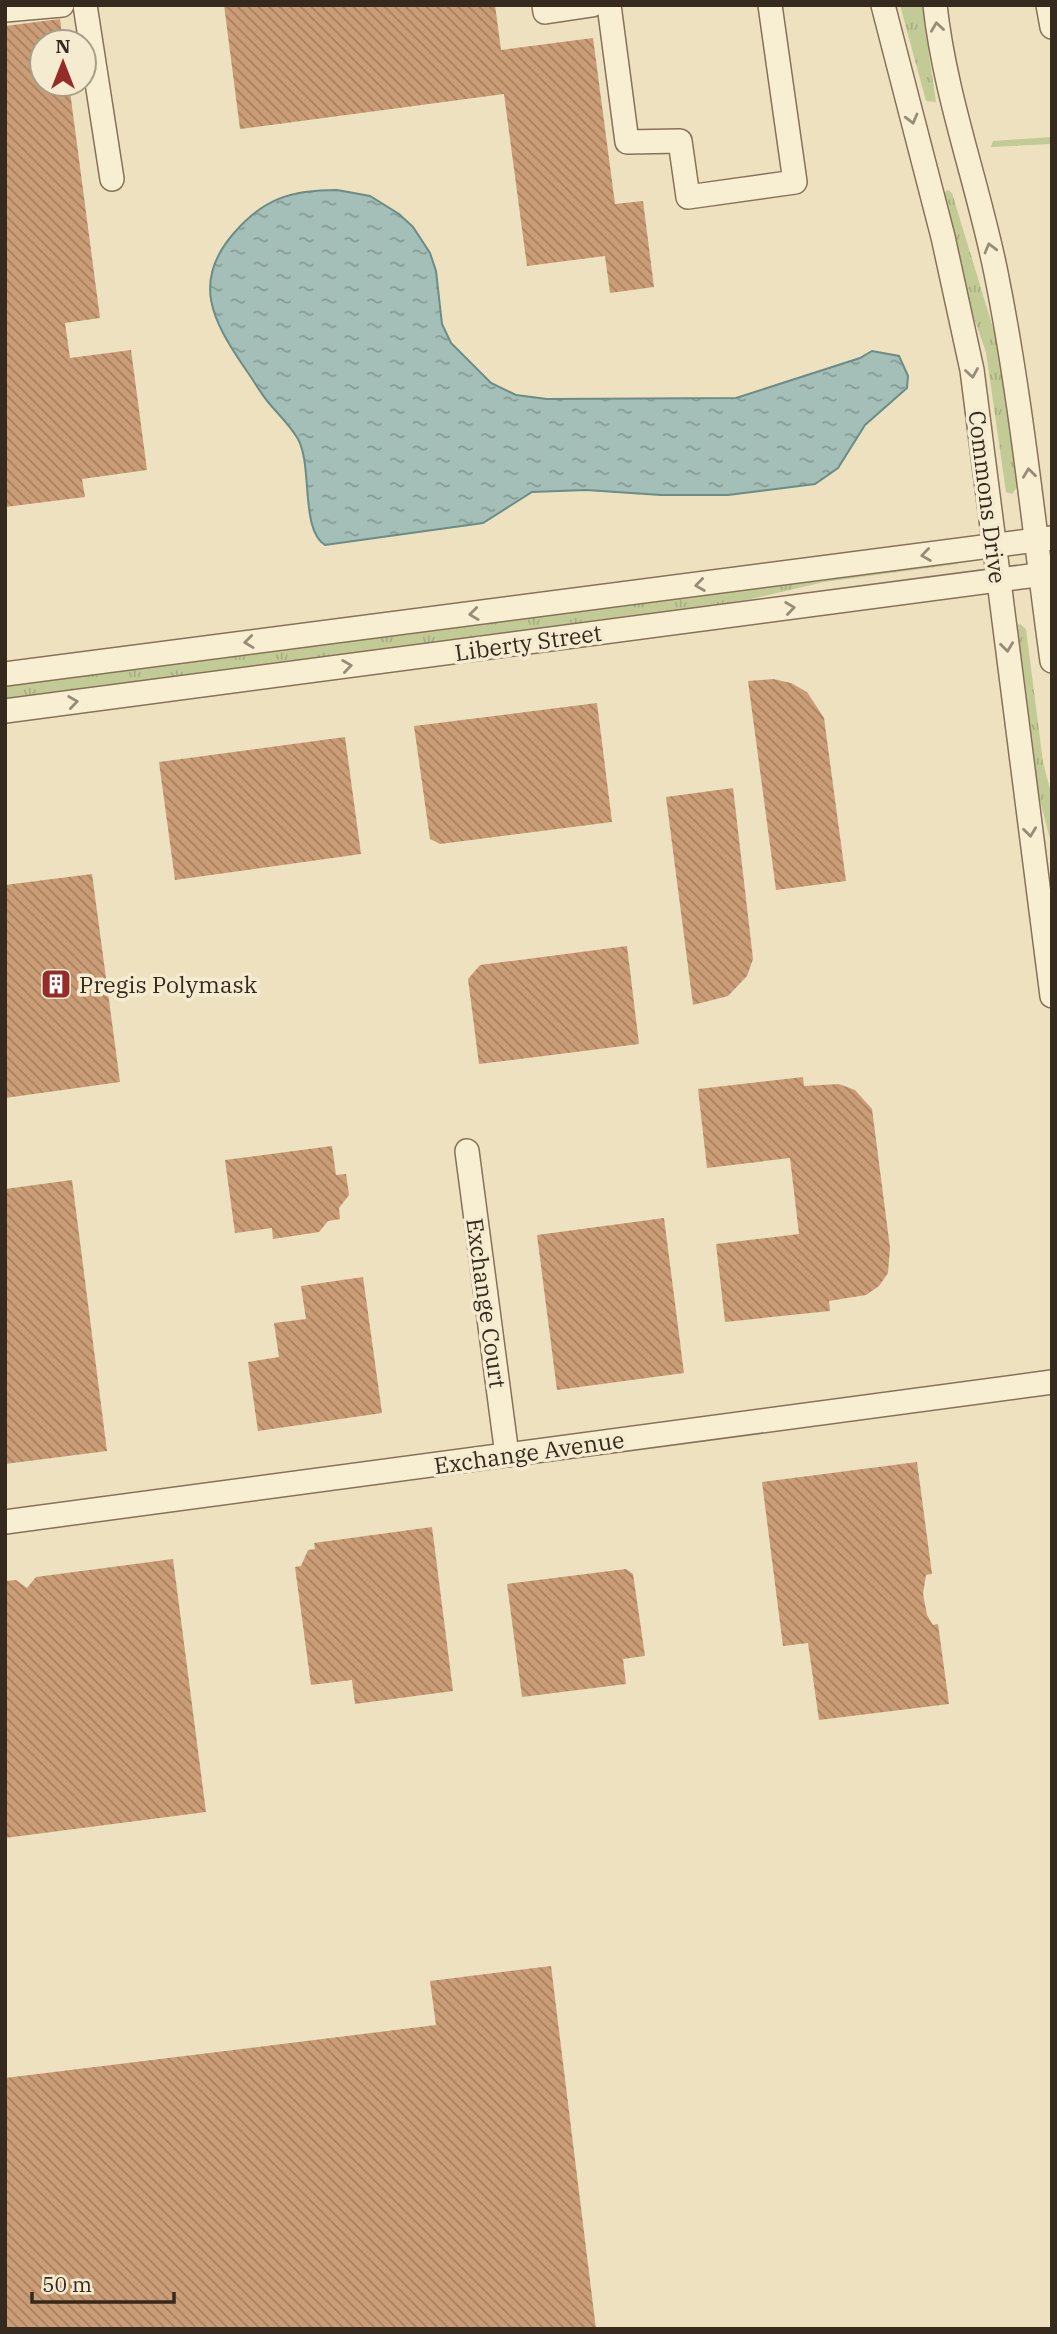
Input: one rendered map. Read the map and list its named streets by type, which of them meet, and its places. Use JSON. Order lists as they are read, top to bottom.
{
  "streets": {
    "street": [
      "Commons Drive",
      "Liberty Street",
      "Exchange Court",
      "Exchange Avenue"
    ]
  },
  "crossings": [
    ["Commons Drive", "Liberty Street"],
    ["Exchange Court", "Exchange Avenue"]
  ],
  "places": {
    "building": ["Pregis Polymask"]
  },
  "scale_bar": "50 m",
  "north": "top"
}
